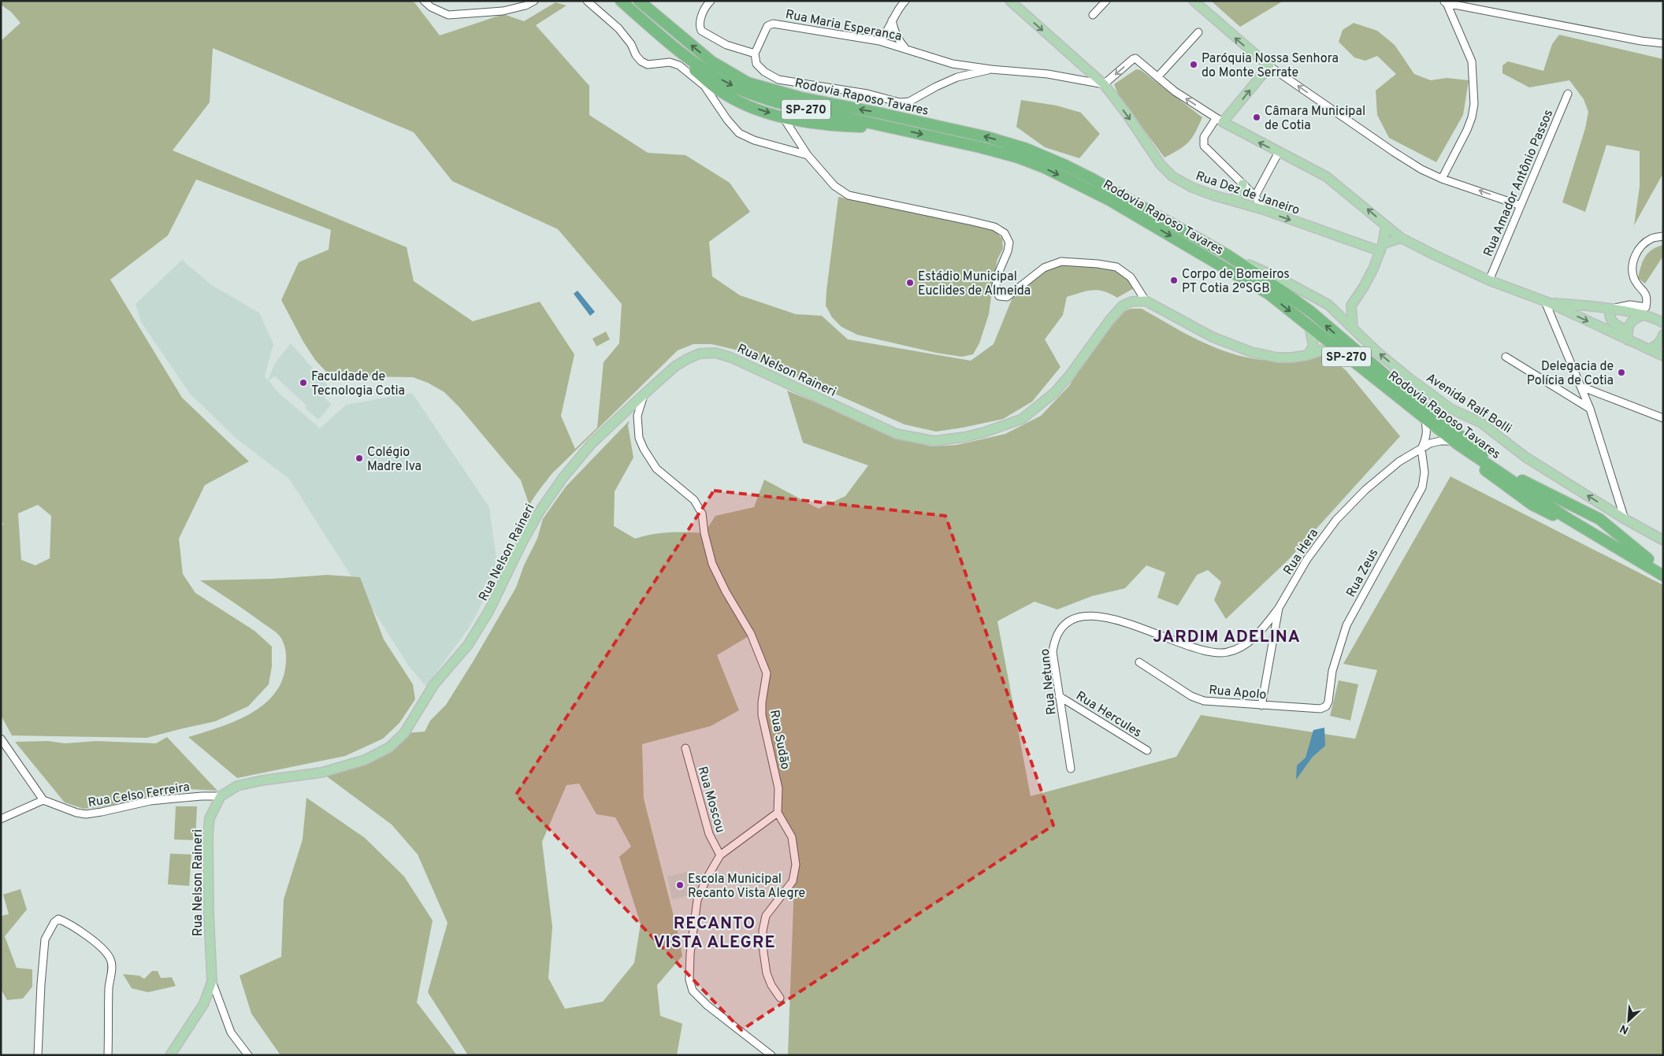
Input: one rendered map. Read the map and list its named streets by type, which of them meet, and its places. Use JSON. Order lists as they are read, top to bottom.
{
  "streets": {
    "highway": ["Rodovia Raposo Tavares", "SP-270"],
    "main road": ["Rua Dez de Janeiro", "Rua Nelson Raineri", "Avenida Ralf Bolli"],
    "street": [
      "Rua Maria Esperanca",
      "Rua Amador Antônio Passos",
      "Rua Hera",
      "Rua Zeus",
      "Rua Netuno",
      "Rua Apolo",
      "Rua Hercules",
      "Rua Sudão",
      "Rua Celso Ferreira",
      "Rua Moscou"
    ]
  },
  "crossings": [
    ["Rodovia Raposo Tavares", "Avenida Ralf Bolli"],
    ["Rodovia Raposo Tavares", "Rua Hera"],
    ["Rua Nelson Raineri", "Rua Sudão"],
    ["Rua Nelson Raineri", "Rua Celso Ferreira"],
    ["Rua Hera", "Rua Zeus"],
    ["Rua Hera", "Rua Netuno"],
    ["Rua Hera", "Rua Apolo"],
    ["Rua Zeus", "Rua Apolo"],
    ["Rua Netuno", "Rua Hercules"]
  ],
  "one_way": ["Avenida Ralf Bolli"],
  "districts": ["JARDIM ADELINA", "RECANTO VISTA ALEGRE"],
  "places": [
    "Paróquia Nossa Senhora do Monte Serrate",
    "Câmara Municipal de Cotia",
    "Corpo de Bomeiros PT Cotia 2ºSGB",
    "Estádio Municipal Euclides de Almeida",
    "Delegacia de Polícia de Cotia",
    "Faculdade de Tecnologia Cotia",
    "Colégio Madre Iva",
    "Escola Municipal Recanto Vista Alegre"
  ],
  "north": "bottom left"
}
